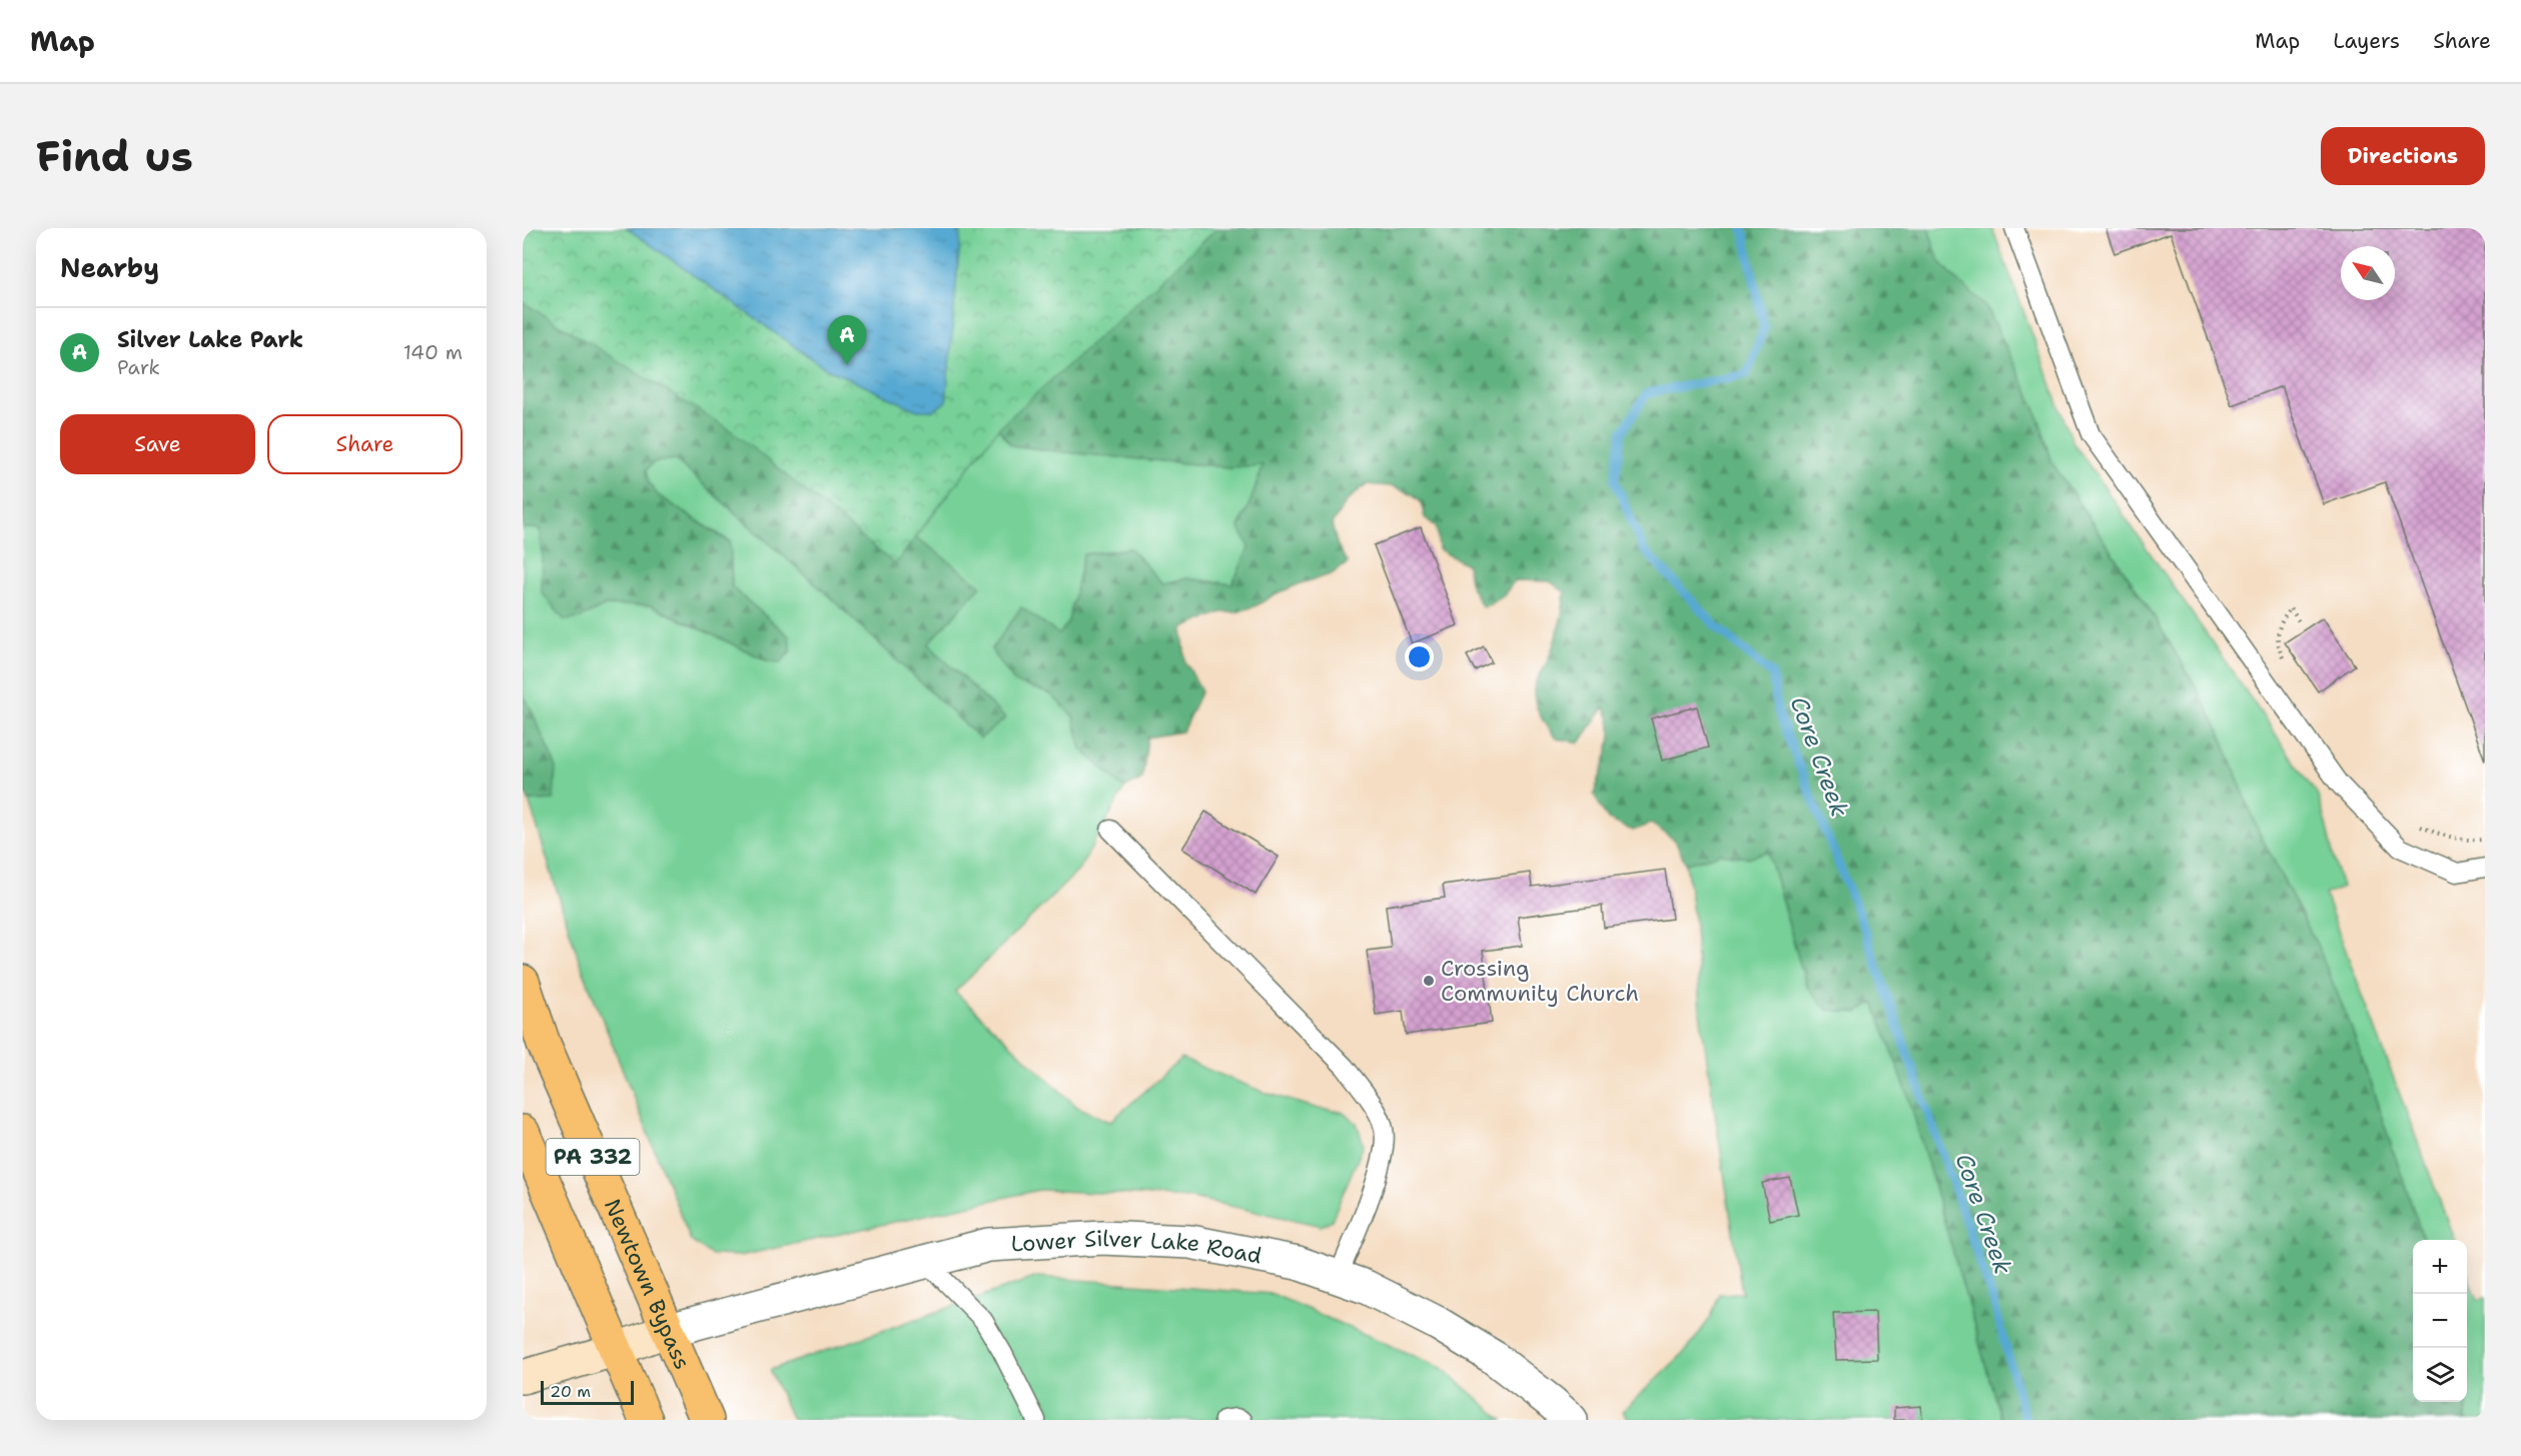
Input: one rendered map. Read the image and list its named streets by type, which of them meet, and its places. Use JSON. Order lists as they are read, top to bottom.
{
  "streets": {
    "highway": ["PA 332", "Newtown Bypass"],
    "street": ["Lower Silver Lake Road"]
  },
  "crossings": [
    ["Lower Silver Lake Road", "Newtown Bypass"]
  ],
  "water": ["Core Creek"],
  "places": ["Crossing Community Church"],
  "scale_bar": "20 m",
  "north": "top left",
  "page": {
    "header": "Map",
    "nav": ["Map", "Layers", "Share"],
    "buttons": [
      "Directions",
      ["Save", "Share"]
    ],
    "title": "Find us",
    "heading": "Nearby",
    "list": [
      {
        "mark": "A",
        "name": "Silver Lake Park",
        "note": "Park",
        "value": "140 m"
      }
    ],
    "pins": "A",
    "map_buttons": ["+", "−"],
    "scale": "20 m"
  }
}
